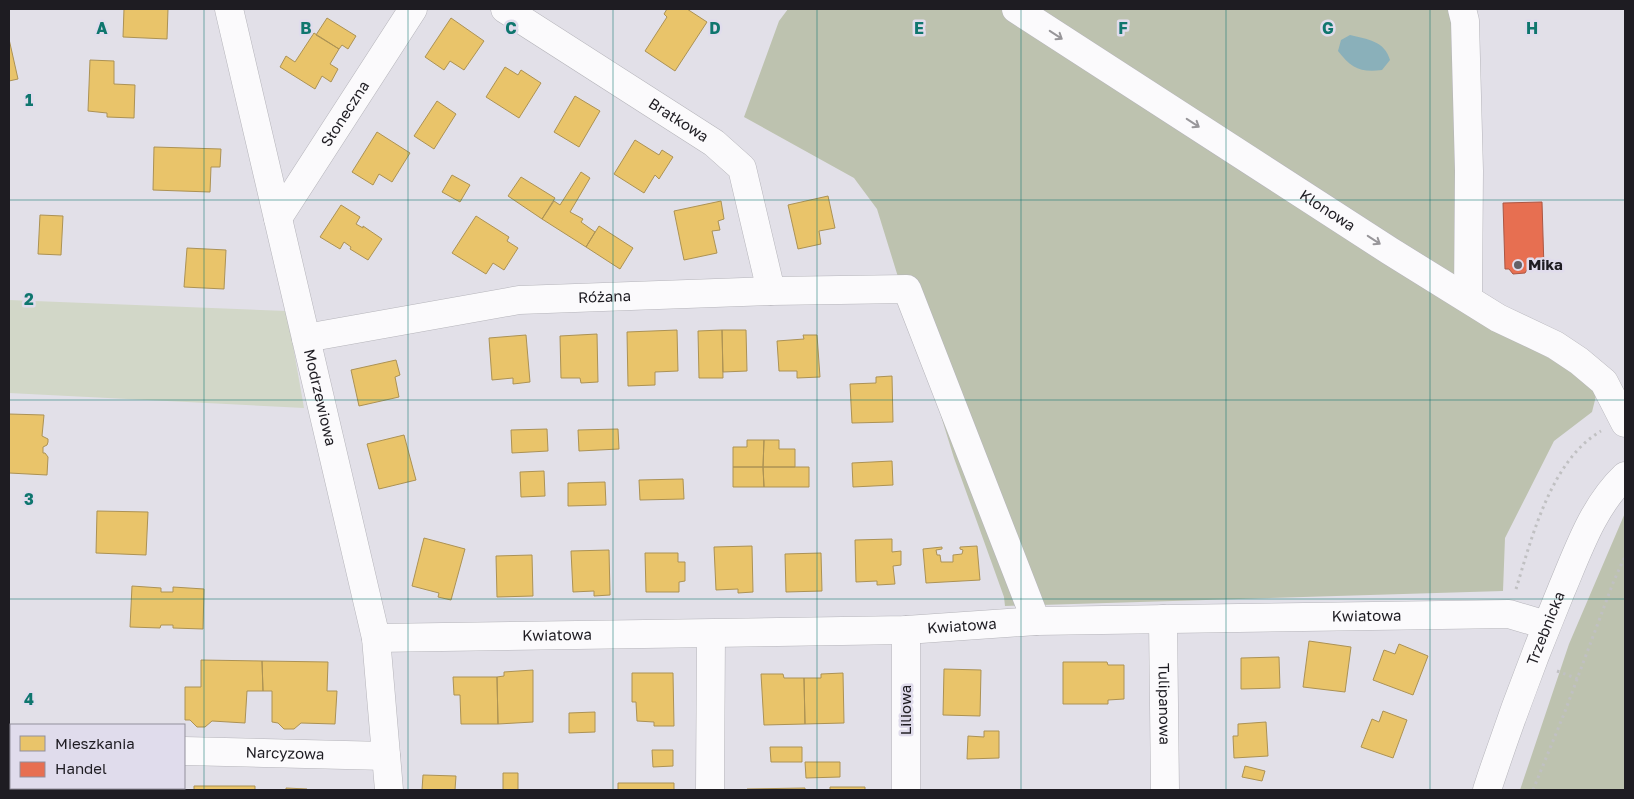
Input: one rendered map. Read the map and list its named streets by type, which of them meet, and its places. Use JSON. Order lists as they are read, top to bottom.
{
  "streets": {
    "street": [
      "Słoneczna",
      "Bratkowa",
      "Klonowa",
      "Różana",
      "Modrzewiowa",
      "Kwiatowa",
      "Trzebnicka",
      "Tulipanowa",
      "Liliowa",
      "Narcyzowa"
    ]
  },
  "crossings": [
    ["Słoneczna", "Modrzewiowa"],
    ["Bratkowa", "Różana"],
    ["Różana", "Modrzewiowa"],
    ["Różana", "Kwiatowa"],
    ["Modrzewiowa", "Kwiatowa"],
    ["Modrzewiowa", "Narcyzowa"],
    ["Kwiatowa", "Trzebnicka"],
    ["Kwiatowa", "Tulipanowa"],
    ["Kwiatowa", "Liliowa"]
  ],
  "one_way": ["Klonowa"],
  "places": ["Mika"],
  "legend": ["Mieszkania", "Handel"],
  "grid": {
    "columns": [
      "A",
      "B",
      "C",
      "D",
      "E",
      "F",
      "G",
      "H"
    ],
    "rows": [
      "1",
      "2",
      "3",
      "4"
    ]
  }
}
